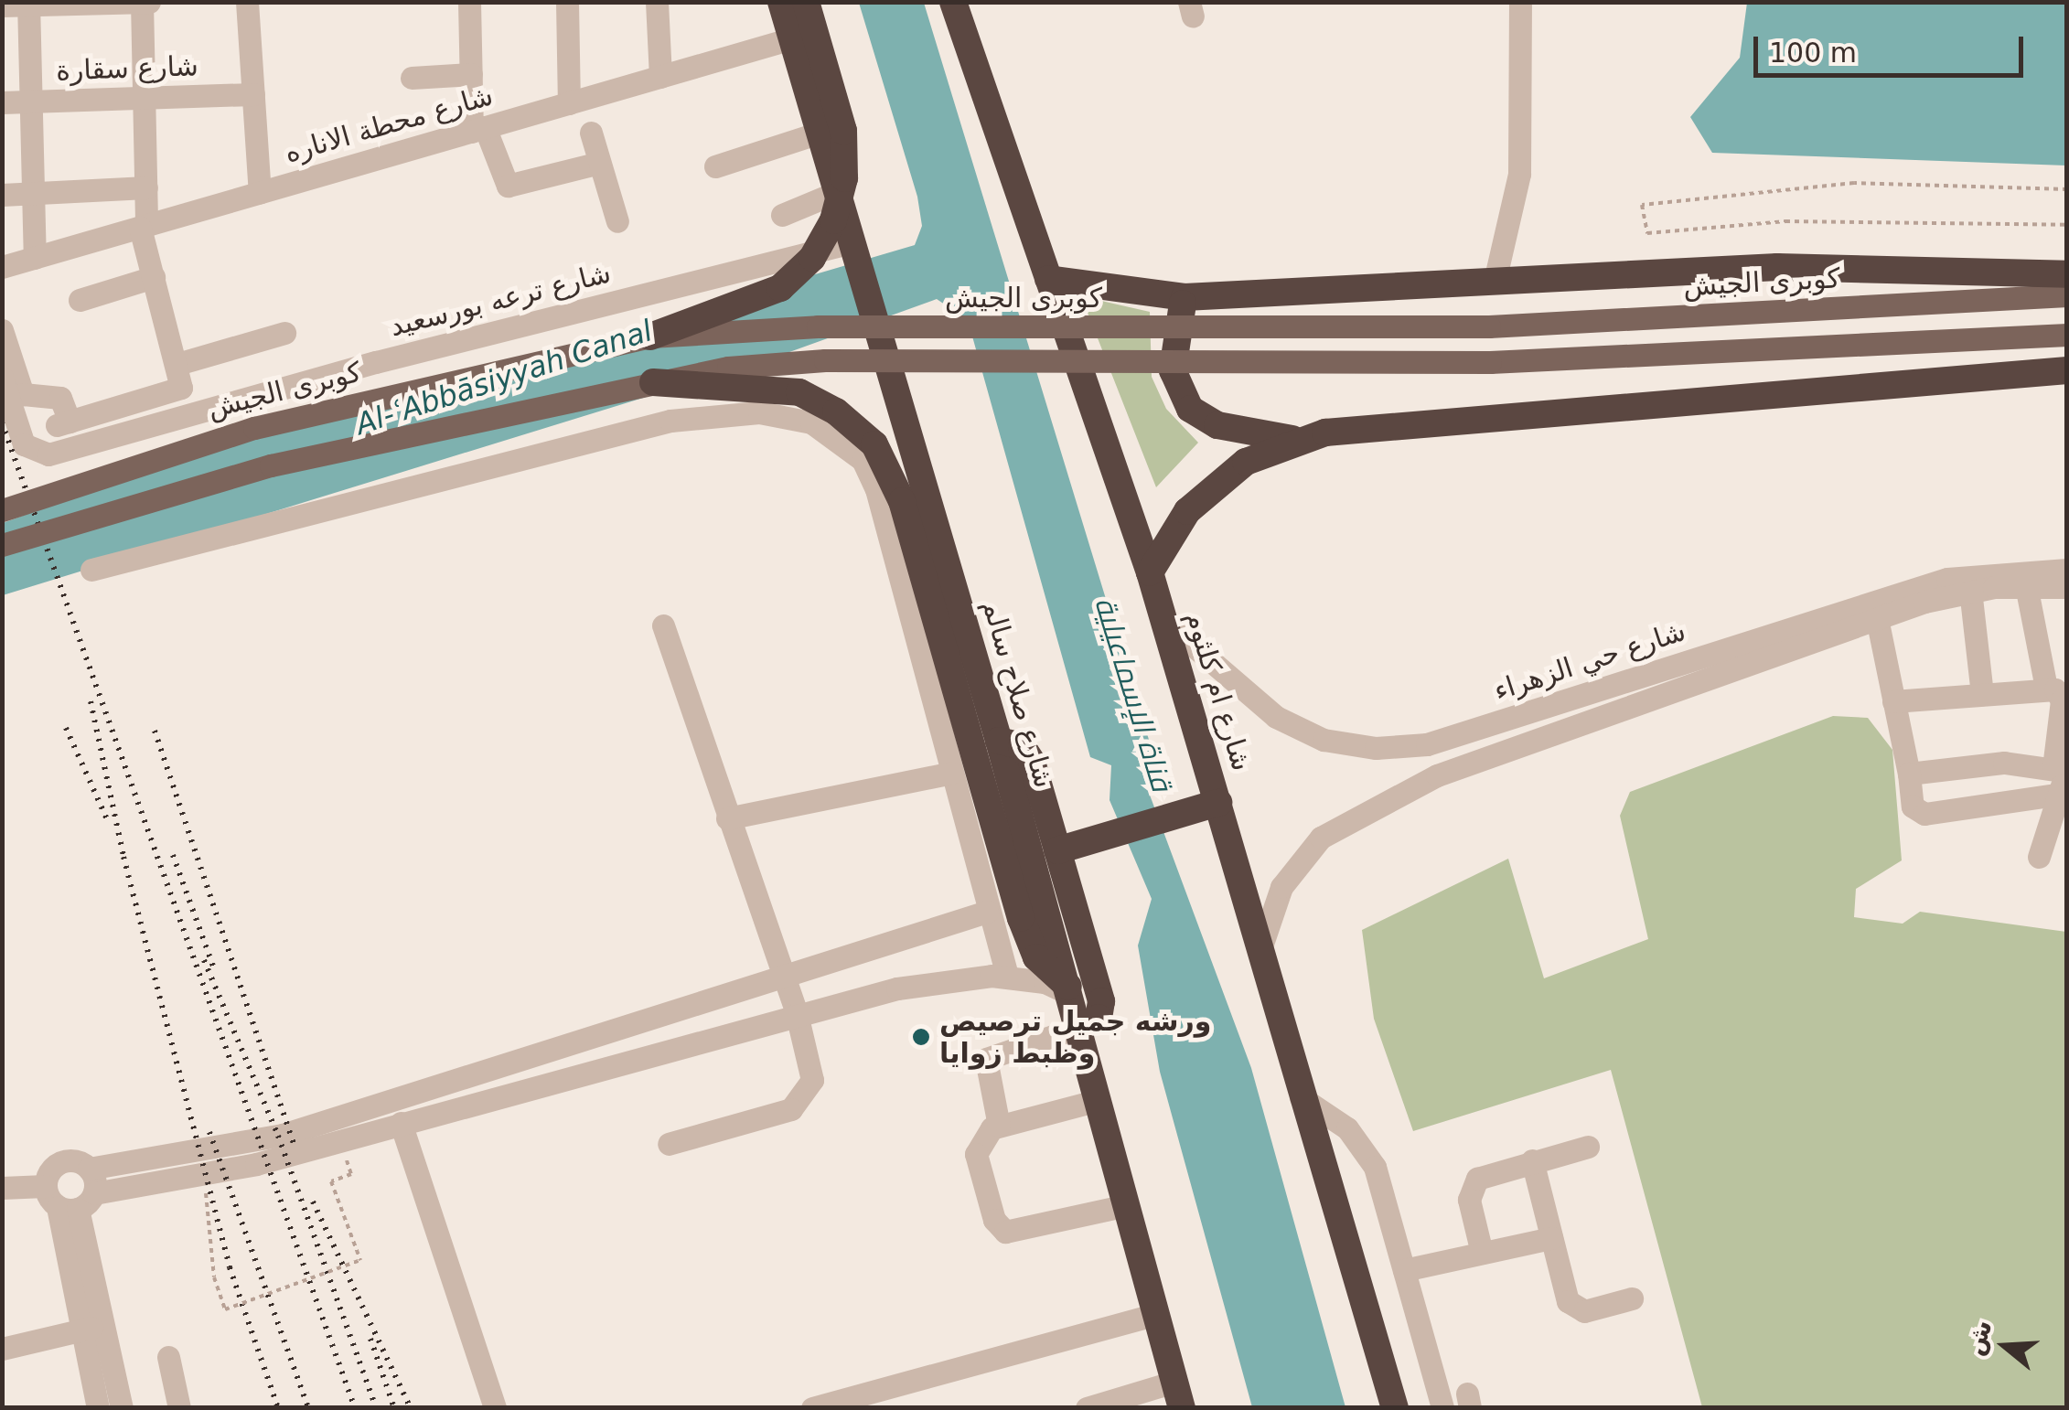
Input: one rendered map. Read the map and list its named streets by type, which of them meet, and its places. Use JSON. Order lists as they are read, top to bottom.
{
  "streets": {
    "highway": ["شارع ام كلثوم", "شارع صلاح سالم"],
    "main road": ["كوبرى الجيش"],
    "street": [
      "شارع سقارة",
      "شارع محطة الاناره",
      "شارع ترعه بورسعيد",
      "شارع حي الزهراء"
    ]
  },
  "crossings": [
    ["شارع محطة الاناره", "شارع صلاح سالم"],
    ["شارع ترعه بورسعيد", "شارع صلاح سالم"],
    ["شارع حي الزهراء", "شارع ام كلثوم"]
  ],
  "water": ["Al-ʿAbbāsiyyah Canal", "قناة الإسماعيلية"],
  "places": ["ورشه جميل ترصيص وظبط زوايا"],
  "scale_bar": "100 m",
  "north": "left"
}
